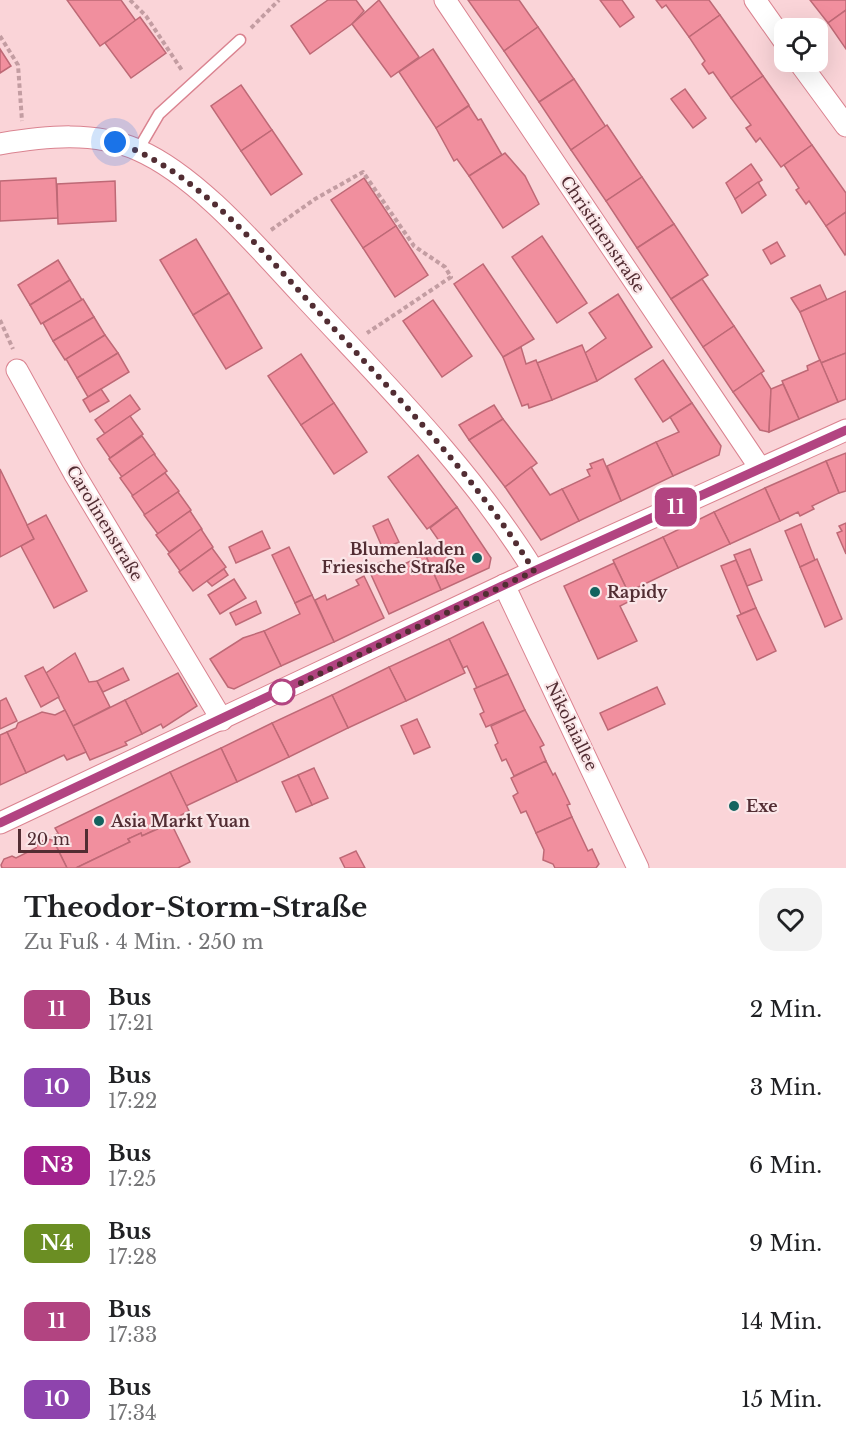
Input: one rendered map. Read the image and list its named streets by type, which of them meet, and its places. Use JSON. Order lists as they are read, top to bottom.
{
  "streets": {
    "street": ["Christinenstraße", "Carolinenstraße", "Nikolaiallee"]
  },
  "places": [
    "Blumenladen Friesische Straße",
    "Rapidy",
    "Exe",
    "Asia Markt Yuan"
  ],
  "lines": ["bus line 11"],
  "scale_bar": "20 m",
  "page": {
    "on_map": "11",
    "scale": "20 m",
    "heading": ["Theodor-Storm-Straße", "Zu Fuß · 4 Min. · 250 m"],
    "list": [
      {
        "mark": "11",
        "name": "Bus",
        "note": "17:21",
        "value": "2 Min."
      },
      {
        "mark": "10",
        "name": "Bus",
        "note": "17:22",
        "value": "3 Min."
      },
      {
        "mark": "N3",
        "name": "Bus",
        "note": "17:25",
        "value": "6 Min."
      },
      {
        "mark": "N4",
        "name": "Bus",
        "note": "17:28",
        "value": "9 Min."
      },
      {
        "mark": "11",
        "name": "Bus",
        "note": "17:33",
        "value": "14 Min."
      },
      {
        "mark": "10",
        "name": "Bus",
        "note": "17:34",
        "value": "15 Min."
      }
    ]
  }
}
